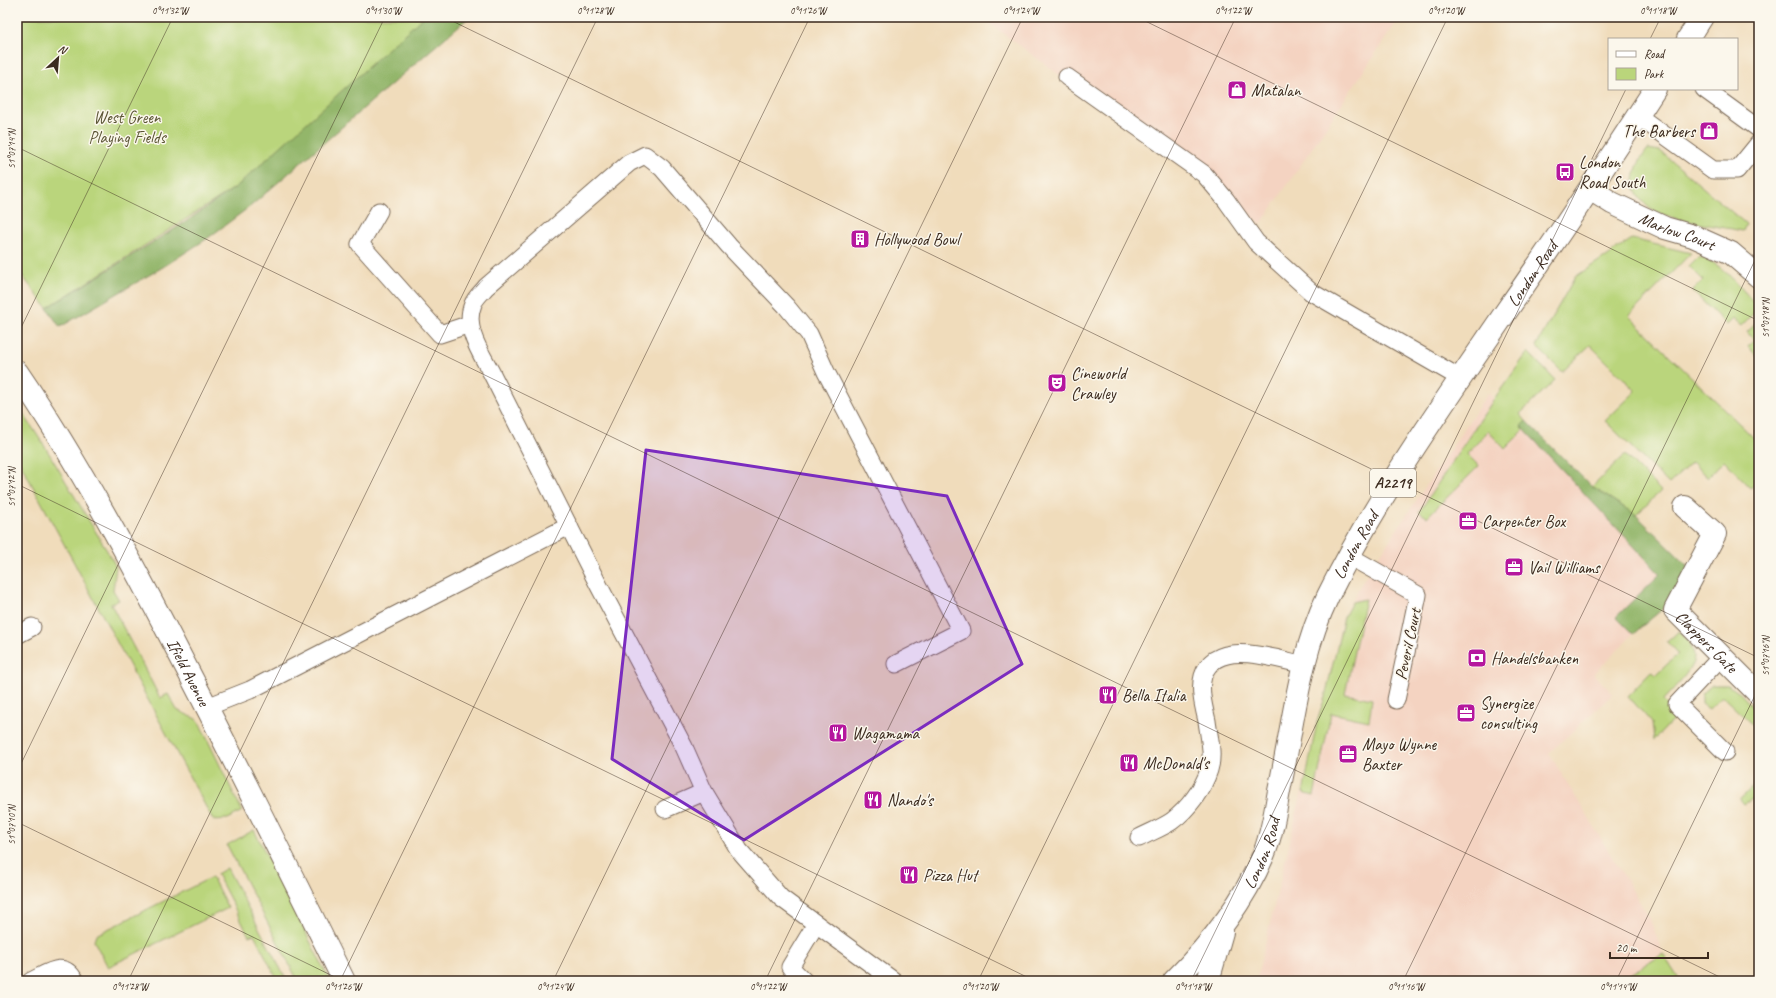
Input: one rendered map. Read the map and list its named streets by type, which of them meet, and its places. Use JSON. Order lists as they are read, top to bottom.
{
  "streets": {
    "main road": [
      "Marlow Court",
      "London Road",
      "A2219",
      "Clappers Gate",
      "Ifield Avenue"
    ],
    "lane": ["Peveril Court"]
  },
  "crossings": [
    ["Marlow Court", "London Road"],
    ["London Road", "Peveril Court"]
  ],
  "parks": ["West Green Playing Fields"],
  "places": {
    "shop": ["Matalan", "The Barbers"],
    "bus stop": ["London Road South"],
    "building": ["Hollywood Bowl"],
    "theatre": ["Cineworld Crawley"],
    "office": [
      "Carpenter Box",
      "Vail Williams",
      "Synergize consulting",
      "Mayo Wynne Baxter"
    ],
    "bank": ["Handelsbanken"],
    "restaurant": [
      "Bella Italia",
      "Wagamama",
      "McDonald's",
      "Nando's",
      "Pizza Hut"
    ]
  },
  "legend": ["Road", "Park"],
  "scale_bar": "20 m",
  "north": "top right",
  "coordinates": [
    "0°11'32\"W",
    "0°11'30\"W",
    "0°11'28\"W",
    "0°11'26\"W",
    "0°11'24\"W",
    "0°11'22\"W",
    "0°11'20\"W",
    "0°11'18\"W",
    "51°07'14\"N",
    "51°07'18\"N",
    "51°07'12\"N",
    "51°07'16\"N",
    "51°07'10\"N",
    "0°11'16\"W",
    "0°11'14\"W"
  ]
}
